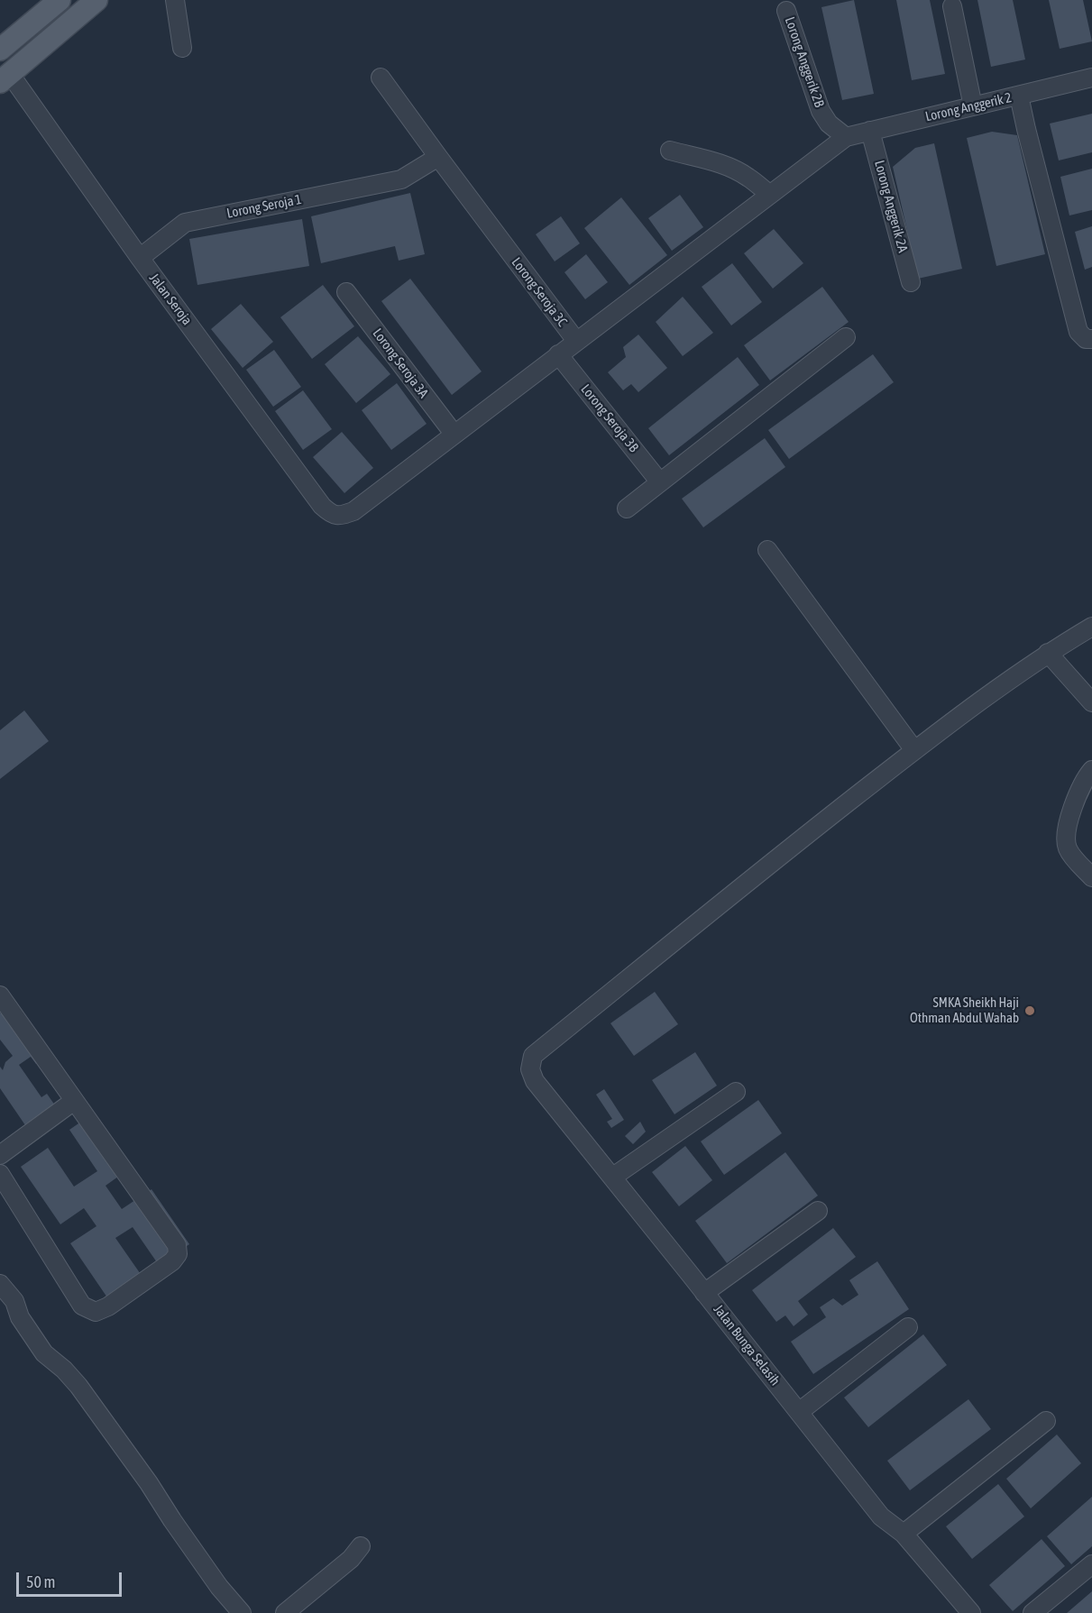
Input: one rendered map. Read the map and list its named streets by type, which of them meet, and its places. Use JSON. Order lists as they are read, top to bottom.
{
  "streets": {
    "street": [
      "Lorong Anggerik 2B",
      "Lorong Anggerik 2",
      "Lorong Seroja 1",
      "Lorong Anggerik 2A",
      "Lorong Seroja 3C",
      "Jalan Seroja",
      "Lorong Seroja 3A",
      "Lorong Seroja 3B",
      "Jalan Bunga Selasih"
    ]
  },
  "crossings": [
    ["Lorong Anggerik 2B", "Lorong Anggerik 2"],
    ["Lorong Anggerik 2", "Lorong Anggerik 2A"],
    ["Lorong Seroja 1", "Lorong Seroja 3C"],
    ["Lorong Seroja 1", "Jalan Seroja"],
    ["Jalan Seroja", "Lorong Seroja 3A"]
  ],
  "places": ["SMKA Sheikh Haji Othman Abdul Wahab"],
  "scale_bar": "50 m"
}
